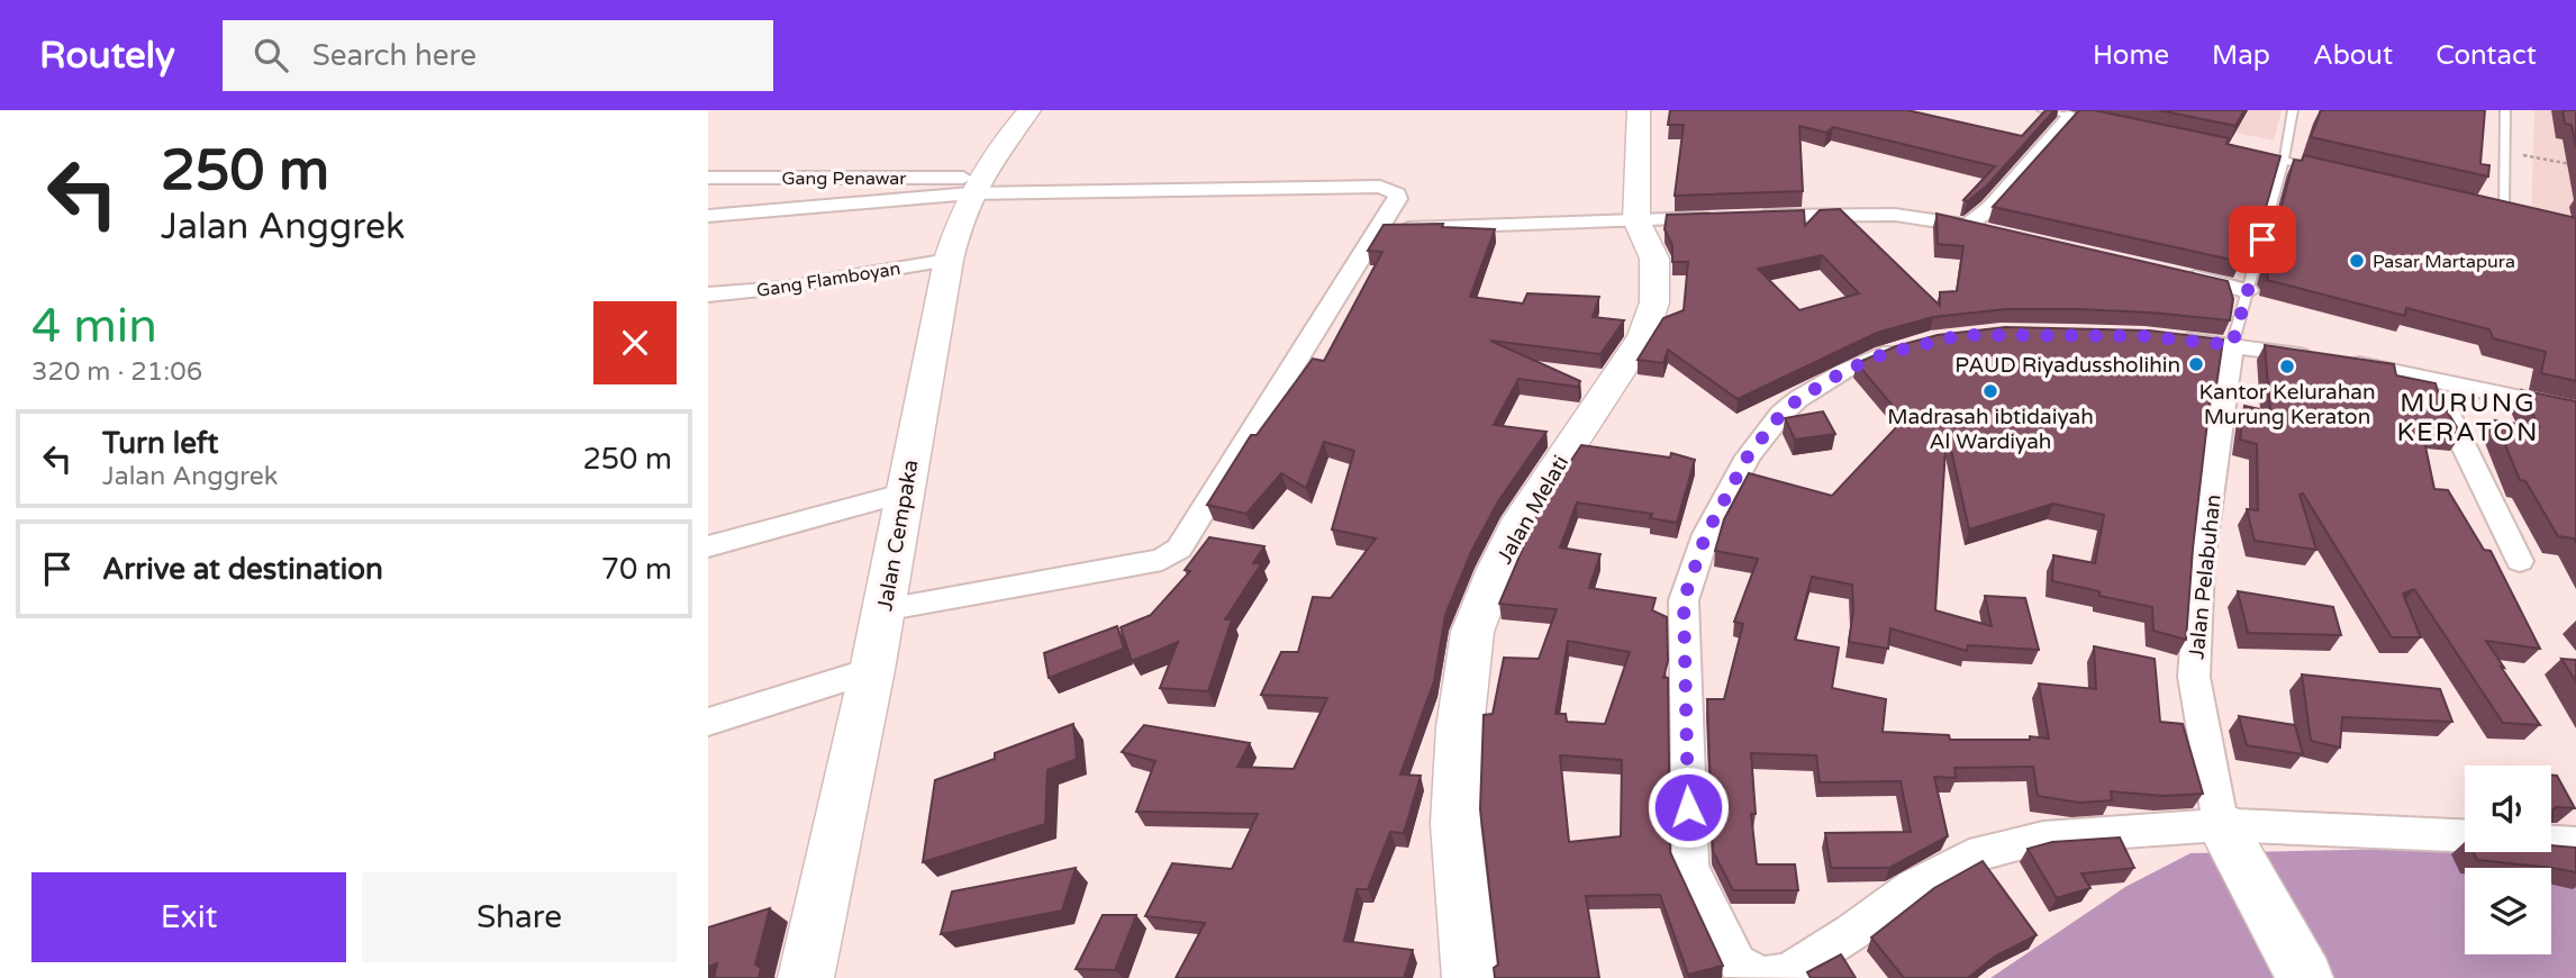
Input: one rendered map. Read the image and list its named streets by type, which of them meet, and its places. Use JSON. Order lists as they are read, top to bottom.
{
  "streets": {
    "street": [
      "Gang Penawar",
      "Gang Flamboyan",
      "Jalan Melati",
      "Jalan Cempaka",
      "Jalan Pelabuhan"
    ]
  },
  "crossings": [
    ["Gang Penawar", "Jalan Cempaka"],
    ["Gang Flamboyan", "Jalan Cempaka"]
  ],
  "districts": ["MURUNG KERATON"],
  "places": [
    "Pasar Martapura",
    "PAUD Riyadussholihin",
    "Kantor Kelurahan Murung Keraton",
    "Madrasah ibtidaiyah Al Wardiyah"
  ],
  "page": {
    "header": "Routely",
    "search": "Search here",
    "nav": [
      "Home",
      "Map",
      "About",
      "Contact"
    ],
    "turn": ["250 m", "Jalan Anggrek"],
    "heading": ["4 min", "320 m · 21:06"],
    "list": [
      {
        "name": "Turn left",
        "note": "Jalan Anggrek",
        "value": "250 m"
      },
      {
        "name": "Arrive at destination",
        "value": "70 m"
      }
    ],
    "buttons": ["Exit", "Share"]
  }
}
